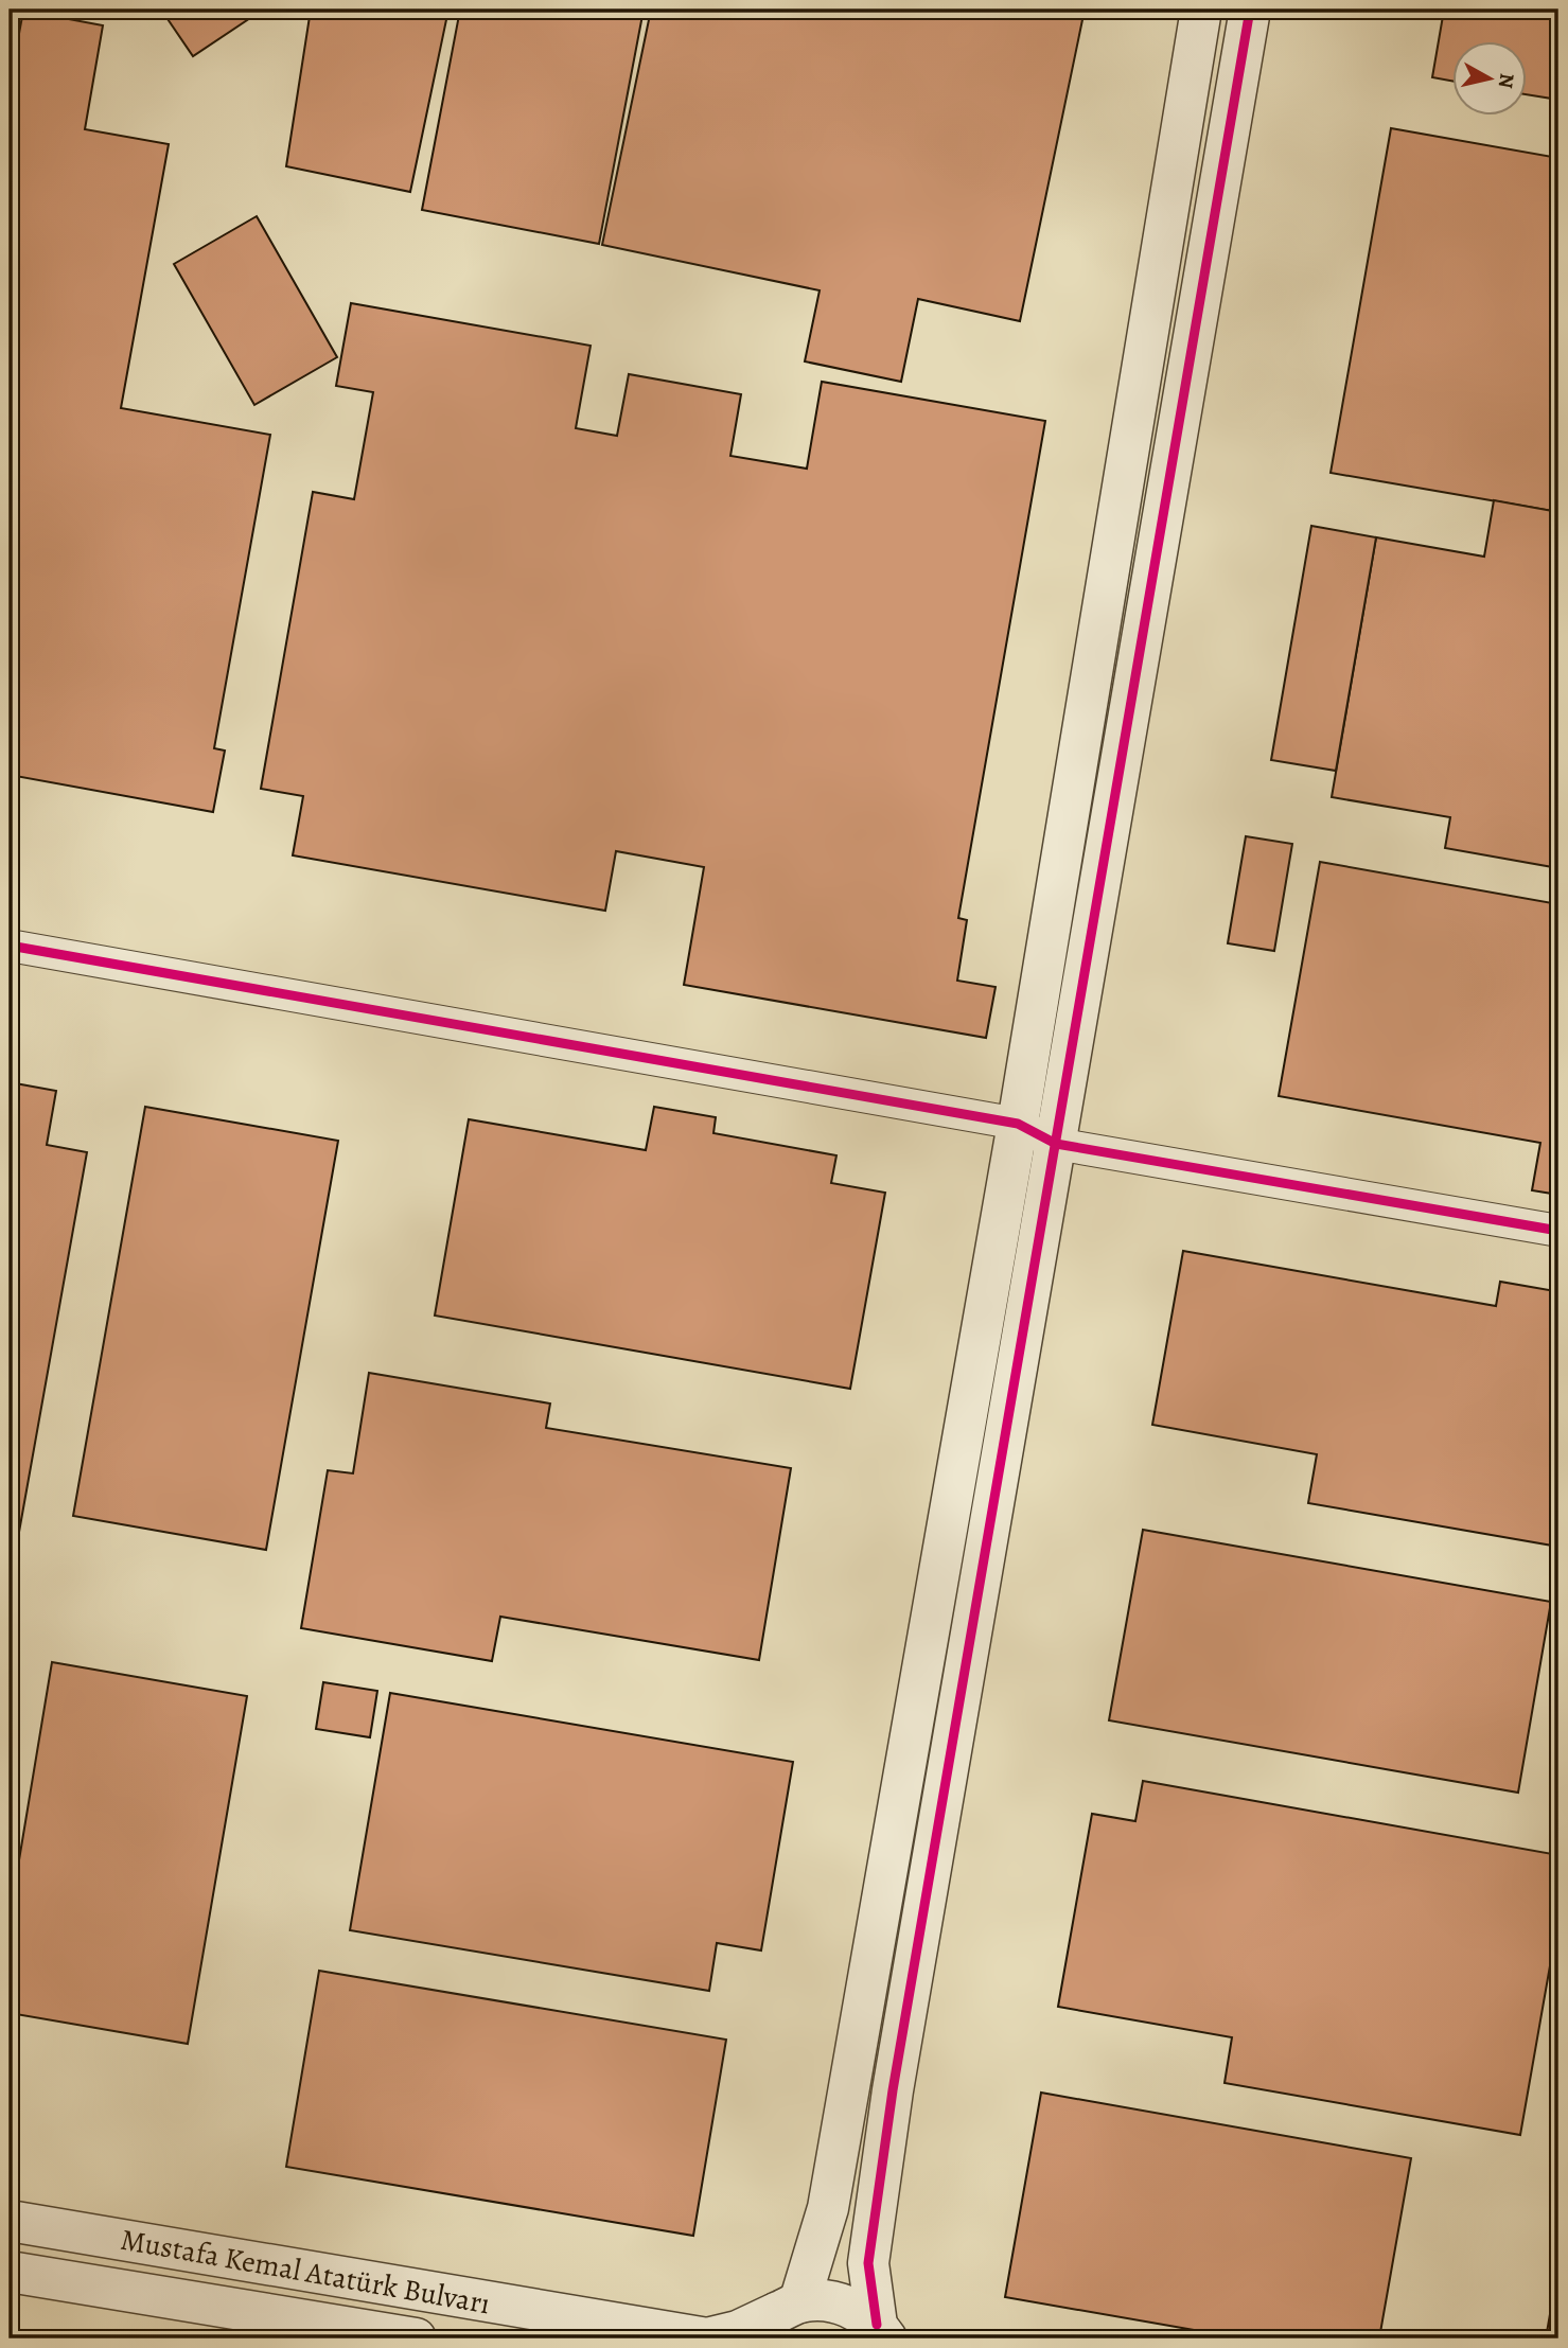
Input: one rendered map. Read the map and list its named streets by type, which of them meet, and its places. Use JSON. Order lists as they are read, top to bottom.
{
  "streets": {
    "street": ["Mustafa Kemal Atatürk Bulvarı"]
  },
  "north": "right"
}
